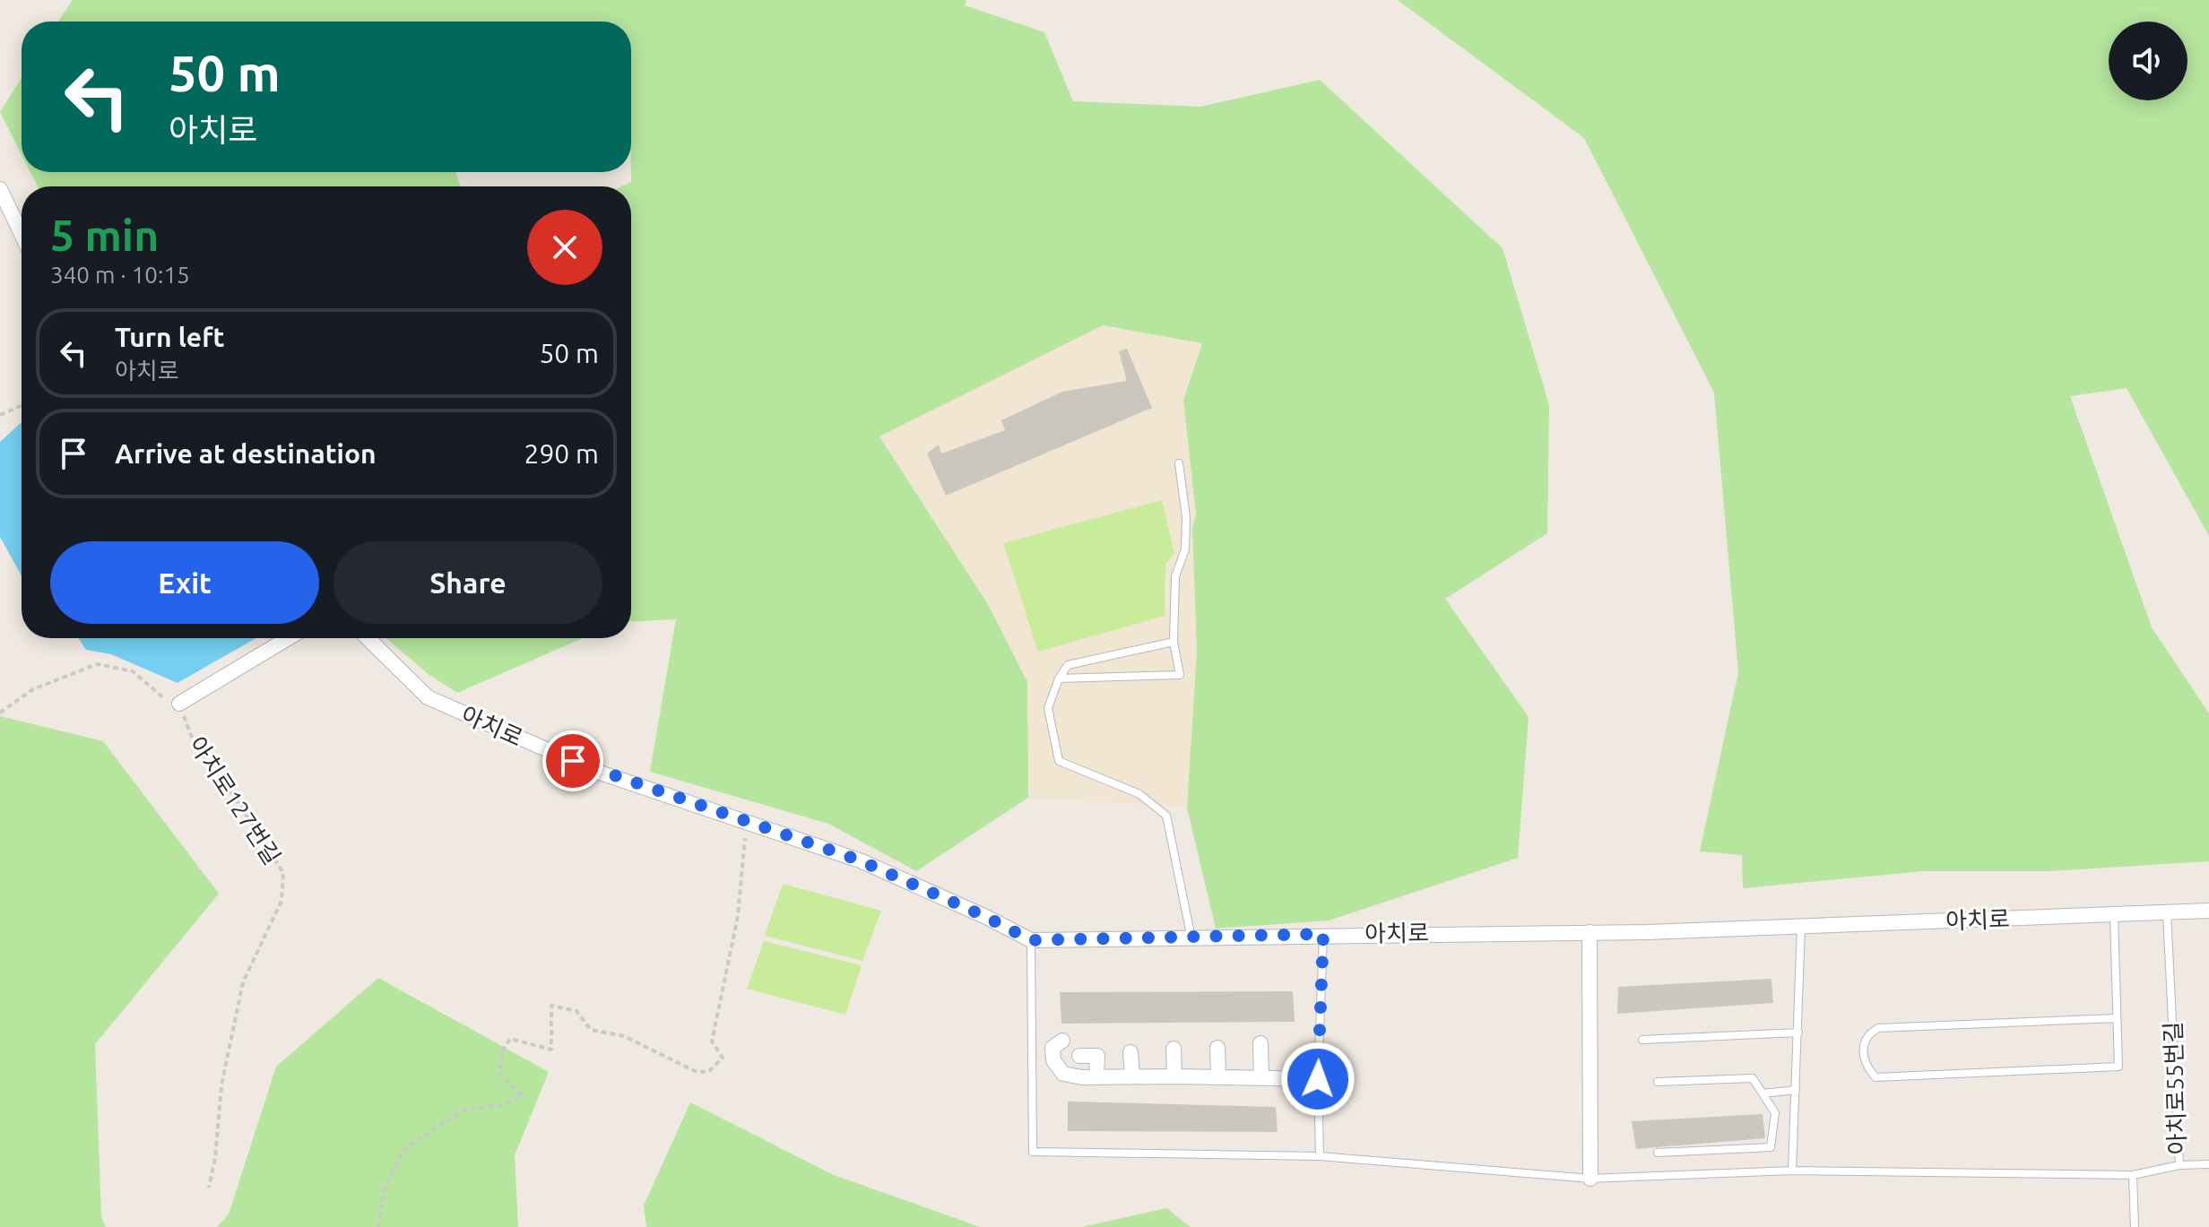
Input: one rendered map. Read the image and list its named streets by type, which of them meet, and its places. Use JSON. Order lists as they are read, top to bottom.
{
  "streets": {
    "street": ["아치로"],
    "lane": ["아치로55번길"],
    "path": ["아치로127번길"]
  },
  "crossings": [
    ["아치로", "아치로55번길"]
  ],
  "page": {
    "turn": ["50 m", "아치로"],
    "heading": ["5 min", "340 m · 10:15"],
    "list": [
      {
        "name": "Turn left",
        "note": "아치로",
        "value": "50 m"
      },
      {
        "name": "Arrive at destination",
        "value": "290 m"
      }
    ],
    "buttons": ["Exit", "Share"]
  }
}
